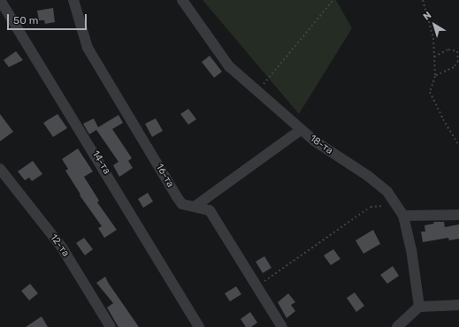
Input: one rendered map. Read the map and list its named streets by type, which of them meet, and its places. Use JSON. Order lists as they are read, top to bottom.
{
  "streets": {
    "street": [
      "18-та",
      "14-та",
      "16-та",
      "12-та"
    ]
  },
  "scale_bar": "50 m",
  "north": "top left"
}
